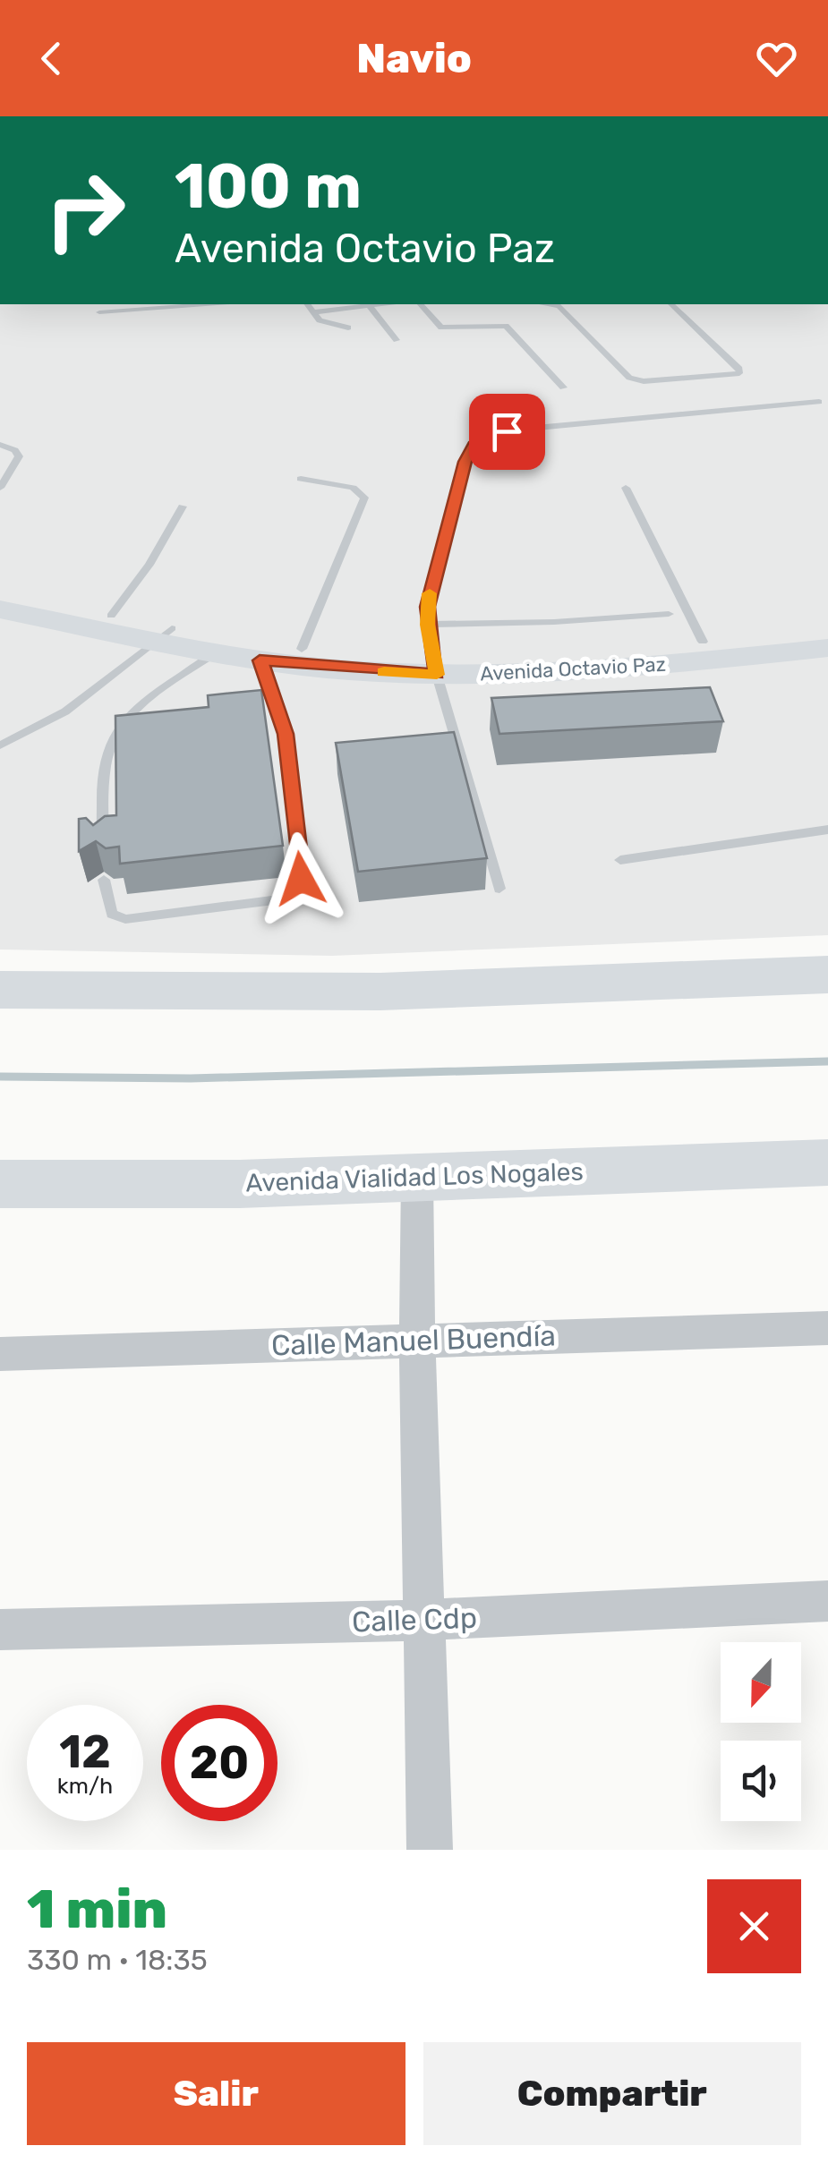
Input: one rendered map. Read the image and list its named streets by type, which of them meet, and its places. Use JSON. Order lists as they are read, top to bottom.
{
  "streets": {
    "highway": ["Avenida Vialidad Los Nogales"],
    "street": ["Avenida Octavio Paz", "Calle Manuel Buendía", "Calle Cdp"]
  },
  "north": "bottom",
  "page": {
    "header": "Navio",
    "turn": ["100 m", "Avenida Octavio Paz"],
    "speed": "12 km/h",
    "limit": "20",
    "heading": ["1 min", "330 m · 18:35"],
    "buttons": ["Salir", "Compartir"]
  }
}
